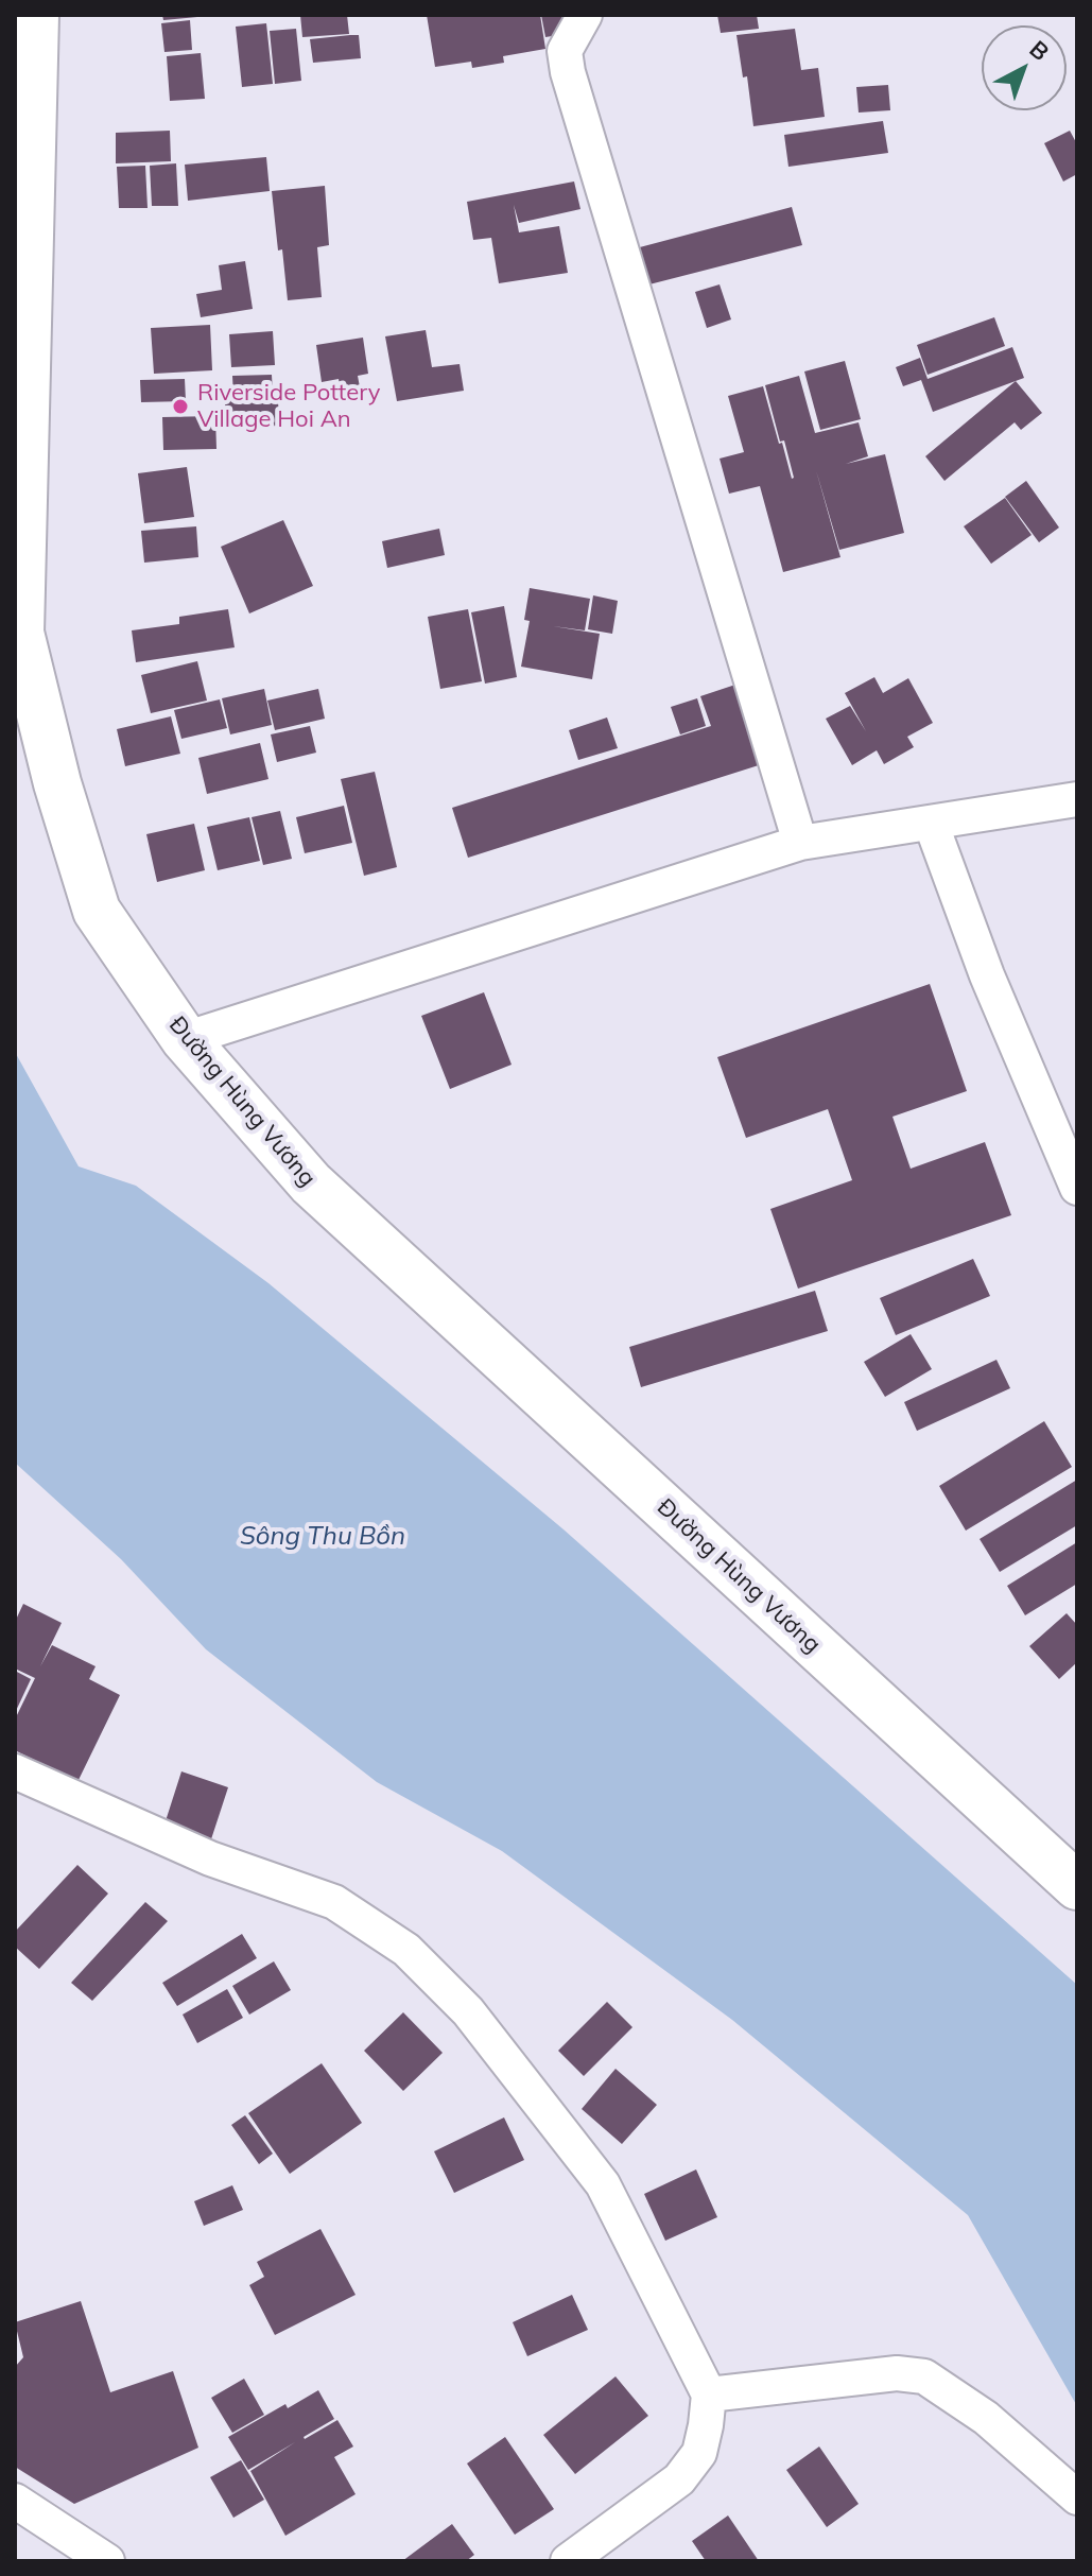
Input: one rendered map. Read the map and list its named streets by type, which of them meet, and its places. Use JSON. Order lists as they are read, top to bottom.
{
  "streets": {
    "main road": ["Đường Hùng Vương"]
  },
  "water": ["Sông Thu Bồn"],
  "places": ["Riverside Pottery Village Hoi An"],
  "north": "top right"
}
